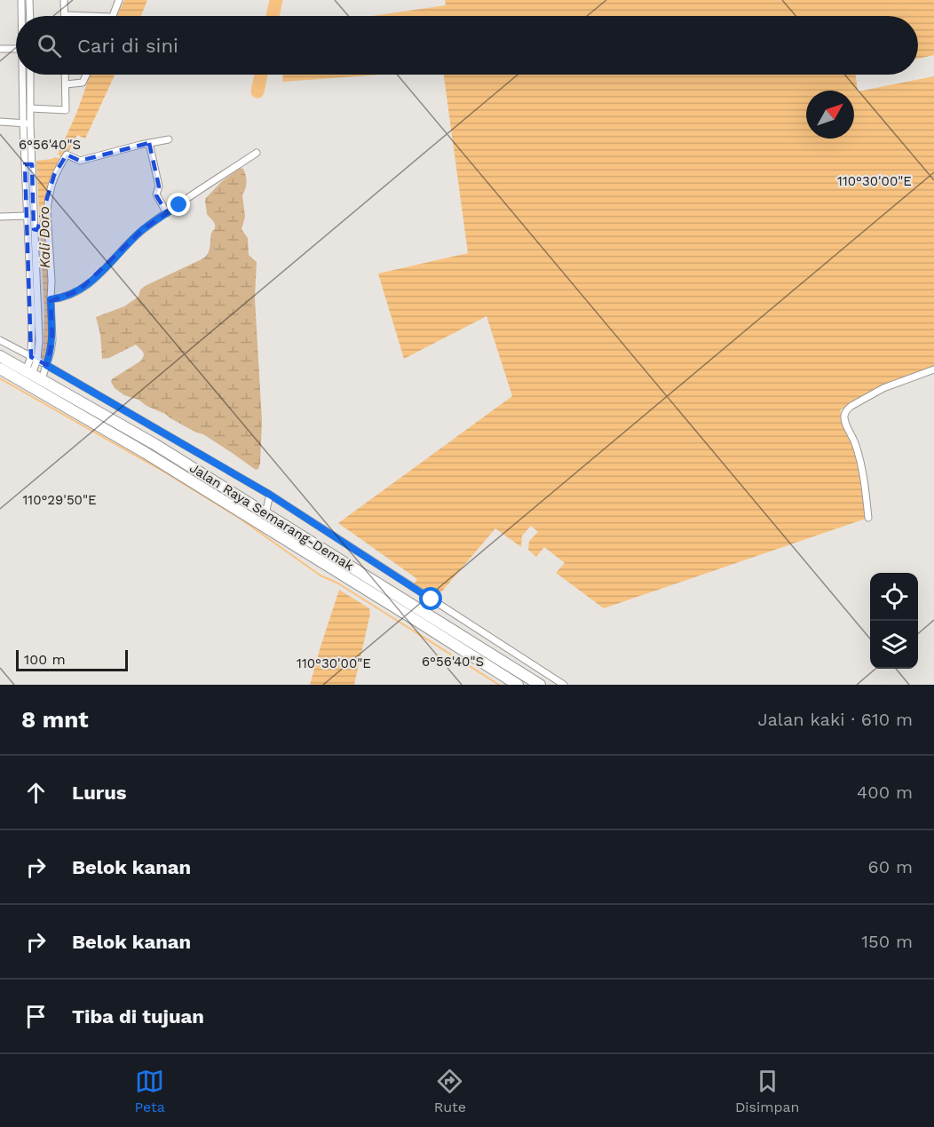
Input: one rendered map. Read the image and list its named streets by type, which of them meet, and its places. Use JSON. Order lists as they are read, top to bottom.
{
  "streets": {
    "highway": ["Jalan Raya Semarang-Demak"]
  },
  "water": ["Kali Doro"],
  "scale_bar": "100 m",
  "north": "top right",
  "page": {
    "search": "Cari di sini",
    "scale": "100 m",
    "heading": ["8 mnt", "Jalan kaki · 610 m"],
    "list": [
      ["Lurus", "400 m"],
      ["Belok kanan", "60 m"],
      ["Belok kanan", "150 m"],
      "Tiba di tujuan"
    ],
    "nav": ["Peta", "Rute", "Disimpan"]
  },
  "coordinates": ["6°56'40\"S", "110°30'00\"E", "110°29'50\"E"]
}
